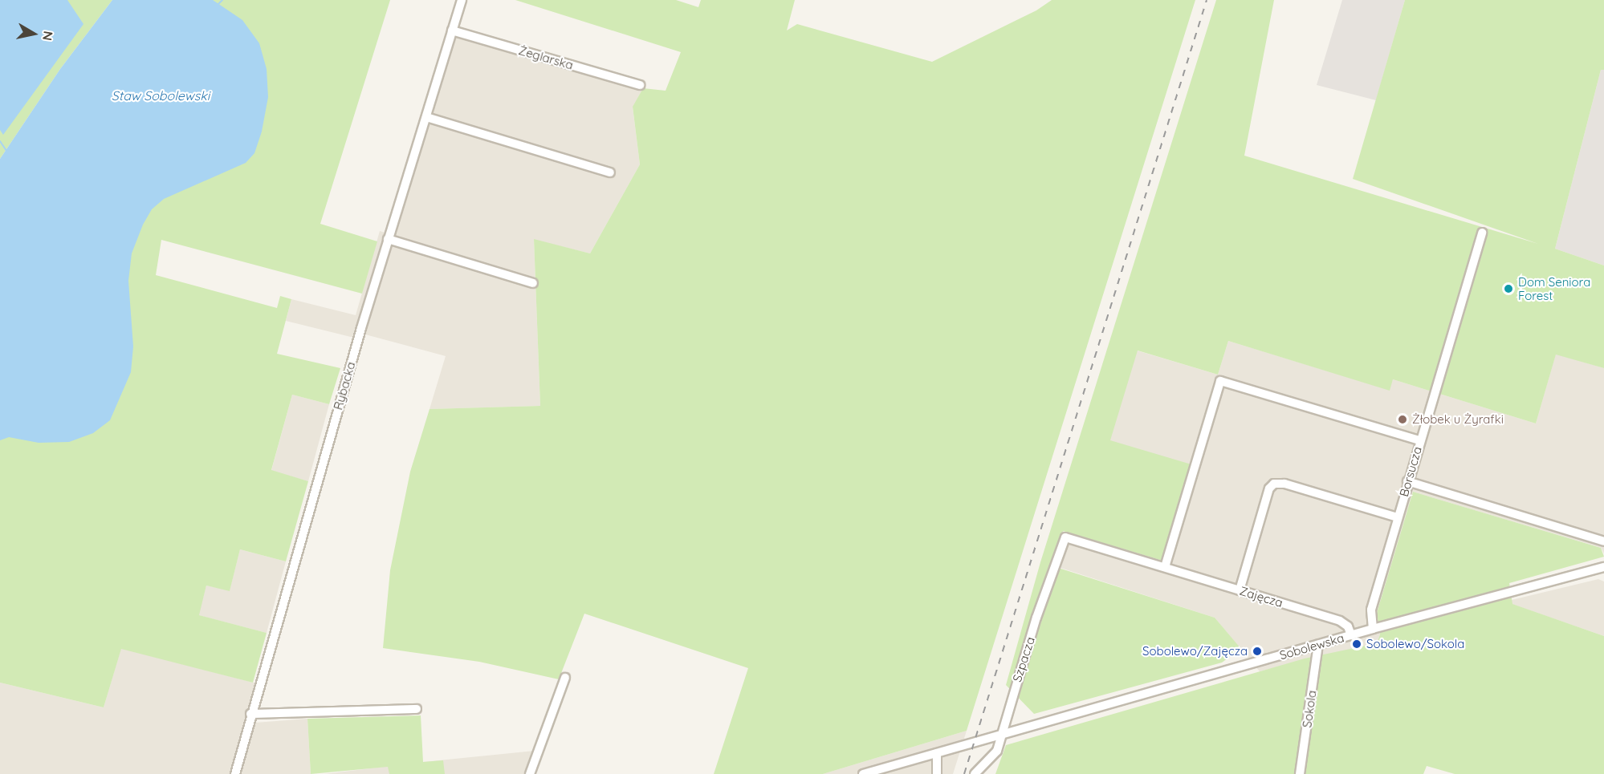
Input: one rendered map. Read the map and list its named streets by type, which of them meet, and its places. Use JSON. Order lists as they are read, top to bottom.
{
  "streets": {
    "street": [
      "Żeglarska",
      "Rybacka",
      "Borsucza",
      "Zajęcza",
      "Sobolewska",
      "Szpacza",
      "Sokola"
    ]
  },
  "crossings": [
    ["Żeglarska", "Rybacka"],
    ["Borsucza", "Sobolewska"],
    ["Zajęcza", "Sobolewska"],
    ["Zajęcza", "Szpacza"],
    ["Sobolewska", "Szpacza"],
    ["Sobolewska", "Sokola"]
  ],
  "water": ["Staw Sobolewski"],
  "places": [
    "Dom Seniora Forest",
    "Żłobek u Żyrafki",
    "Sobolewo/Sokola",
    "Sobolewo/Zajęcza"
  ],
  "north": "right"
}
